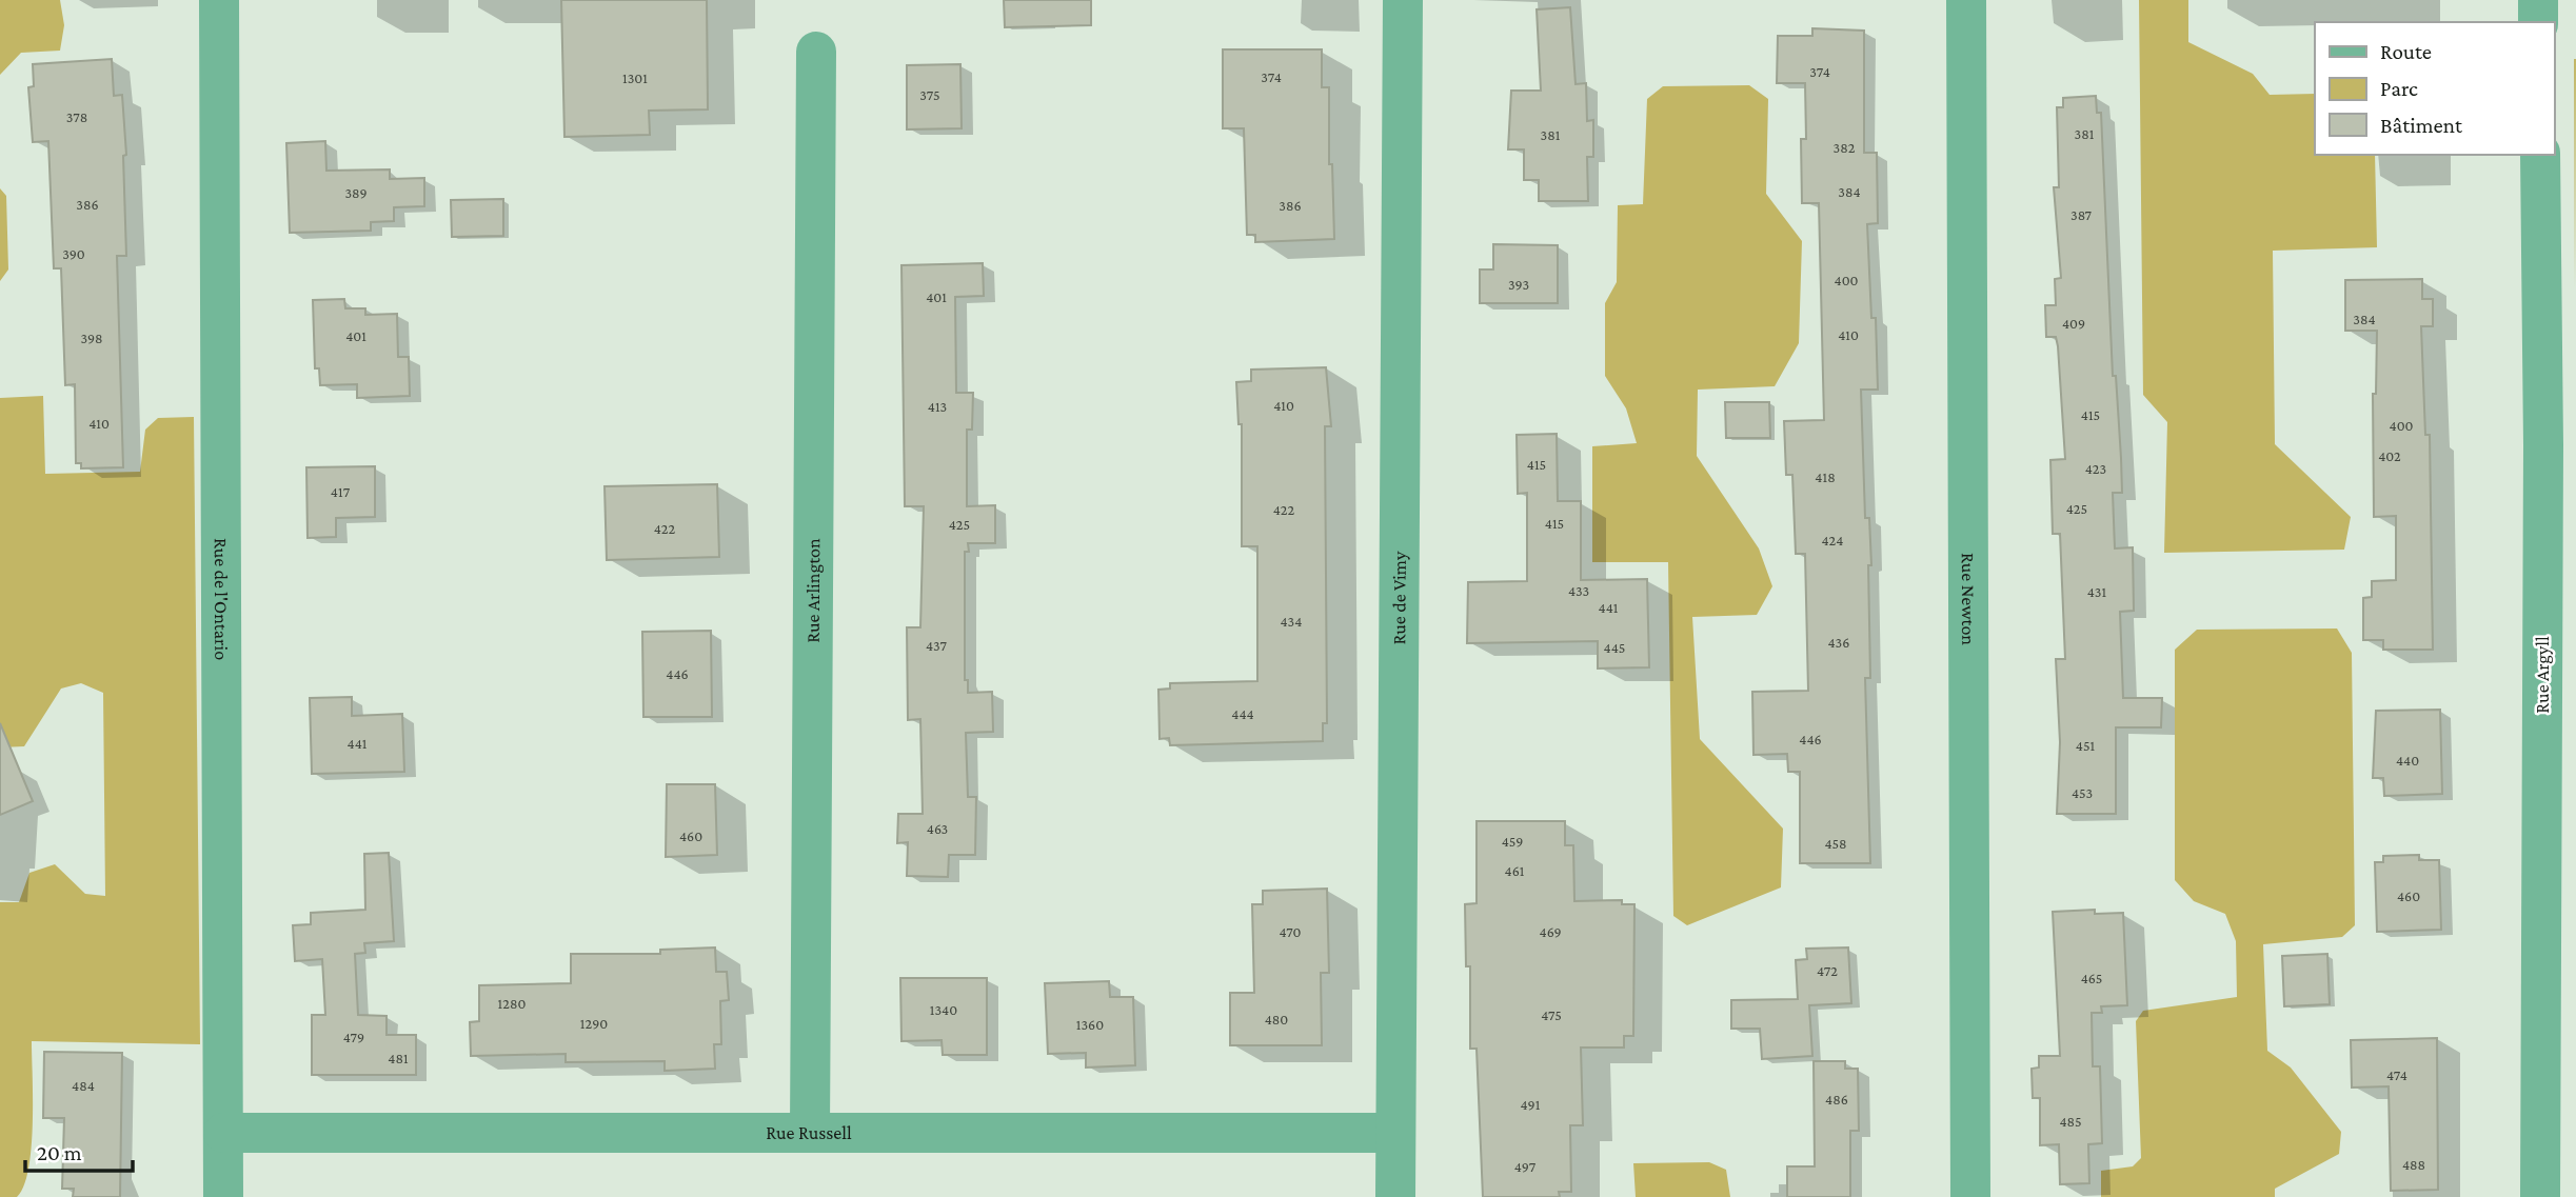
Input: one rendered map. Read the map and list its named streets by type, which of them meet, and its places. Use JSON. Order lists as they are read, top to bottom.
{
  "streets": {
    "street": [
      "Rue Arlington",
      "Rue Newton",
      "Rue de l'Ontario",
      "Rue de Vimy",
      "Rue Argyll",
      "Rue Russell"
    ]
  },
  "crossings": [
    ["Rue Arlington", "Rue Russell"],
    ["Rue de l'Ontario", "Rue Russell"],
    ["Rue de Vimy", "Rue Russell"]
  ],
  "house_numbers": [
    "374",
    "374",
    "1301",
    "375",
    "378",
    "381",
    "381",
    "382",
    "384",
    "389",
    "386",
    "386",
    "387",
    "390",
    "400",
    "393",
    "401",
    "384",
    "409",
    "410",
    "401",
    "398",
    "410",
    "413",
    "415",
    "410",
    "400",
    "402",
    "415",
    "423",
    "418",
    "417",
    "425",
    "422",
    "415",
    "425",
    "422",
    "424",
    "433",
    "431",
    "441",
    "434",
    "436",
    "437",
    "445",
    "446",
    "444",
    "446",
    "441",
    "451",
    "440",
    "453",
    "463",
    "460",
    "459",
    "458",
    "461",
    "460",
    "470",
    "469",
    "472",
    "465",
    "1280",
    "1340",
    "475",
    "480",
    "1290",
    "1360",
    "479",
    "481",
    "474",
    "484",
    "486",
    "491",
    "485",
    "488",
    "497"
  ],
  "legend": ["Route", "Parc", "Bâtiment"],
  "scale_bar": "20 m"
}
